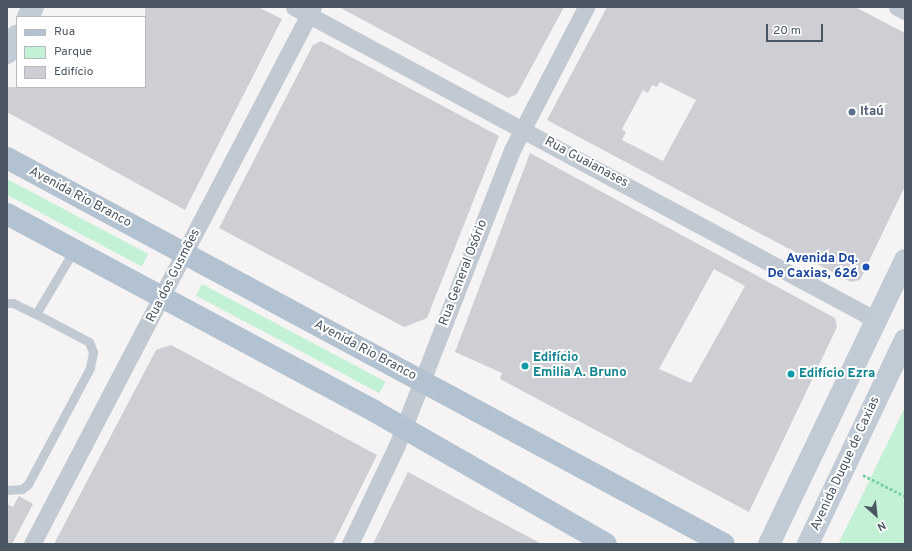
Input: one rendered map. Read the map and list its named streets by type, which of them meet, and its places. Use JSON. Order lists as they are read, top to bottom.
{
  "streets": {
    "main road": ["Avenida Rio Branco", "Avenida Duque de Caxias"],
    "street": ["Rua Guaianases", "Rua General Osório", "Rua dos Gusmões"]
  },
  "crossings": [
    ["Rua Guaianases", "Rua General Osório"],
    ["Rua Guaianases", "Rua dos Gusmões"],
    ["Avenida Rio Branco", "Rua General Osório"],
    ["Avenida Rio Branco", "Rua dos Gusmões"]
  ],
  "places": [
    "Itaú",
    "Avenida Dq. De Caxias, 626",
    "Edifício Emilia A. Bruno",
    "Edifício Ezra"
  ],
  "legend": ["Rua", "Parque", "Edifício"],
  "scale_bar": "20 m",
  "north": "bottom right"
}
